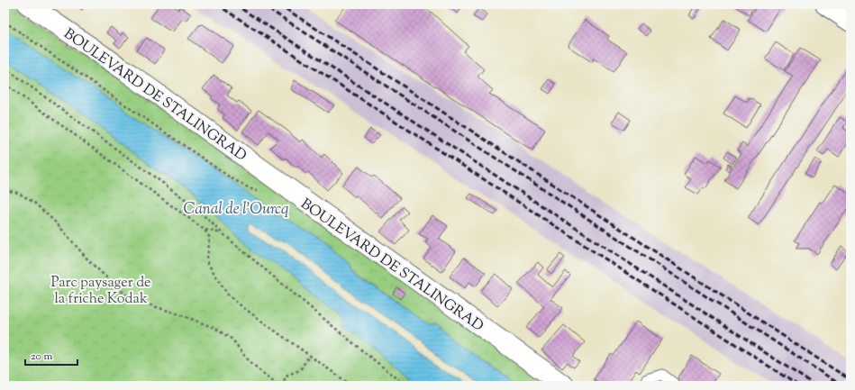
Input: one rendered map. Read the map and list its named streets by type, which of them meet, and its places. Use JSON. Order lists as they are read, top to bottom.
{
  "streets": {
    "street": ["BOULEVARD DE STALINGRAD"]
  },
  "water": ["Canal de l'Ourcq"],
  "parks": ["Parc paysager de la friche Kodak"],
  "scale_bar": "20 m"
}
